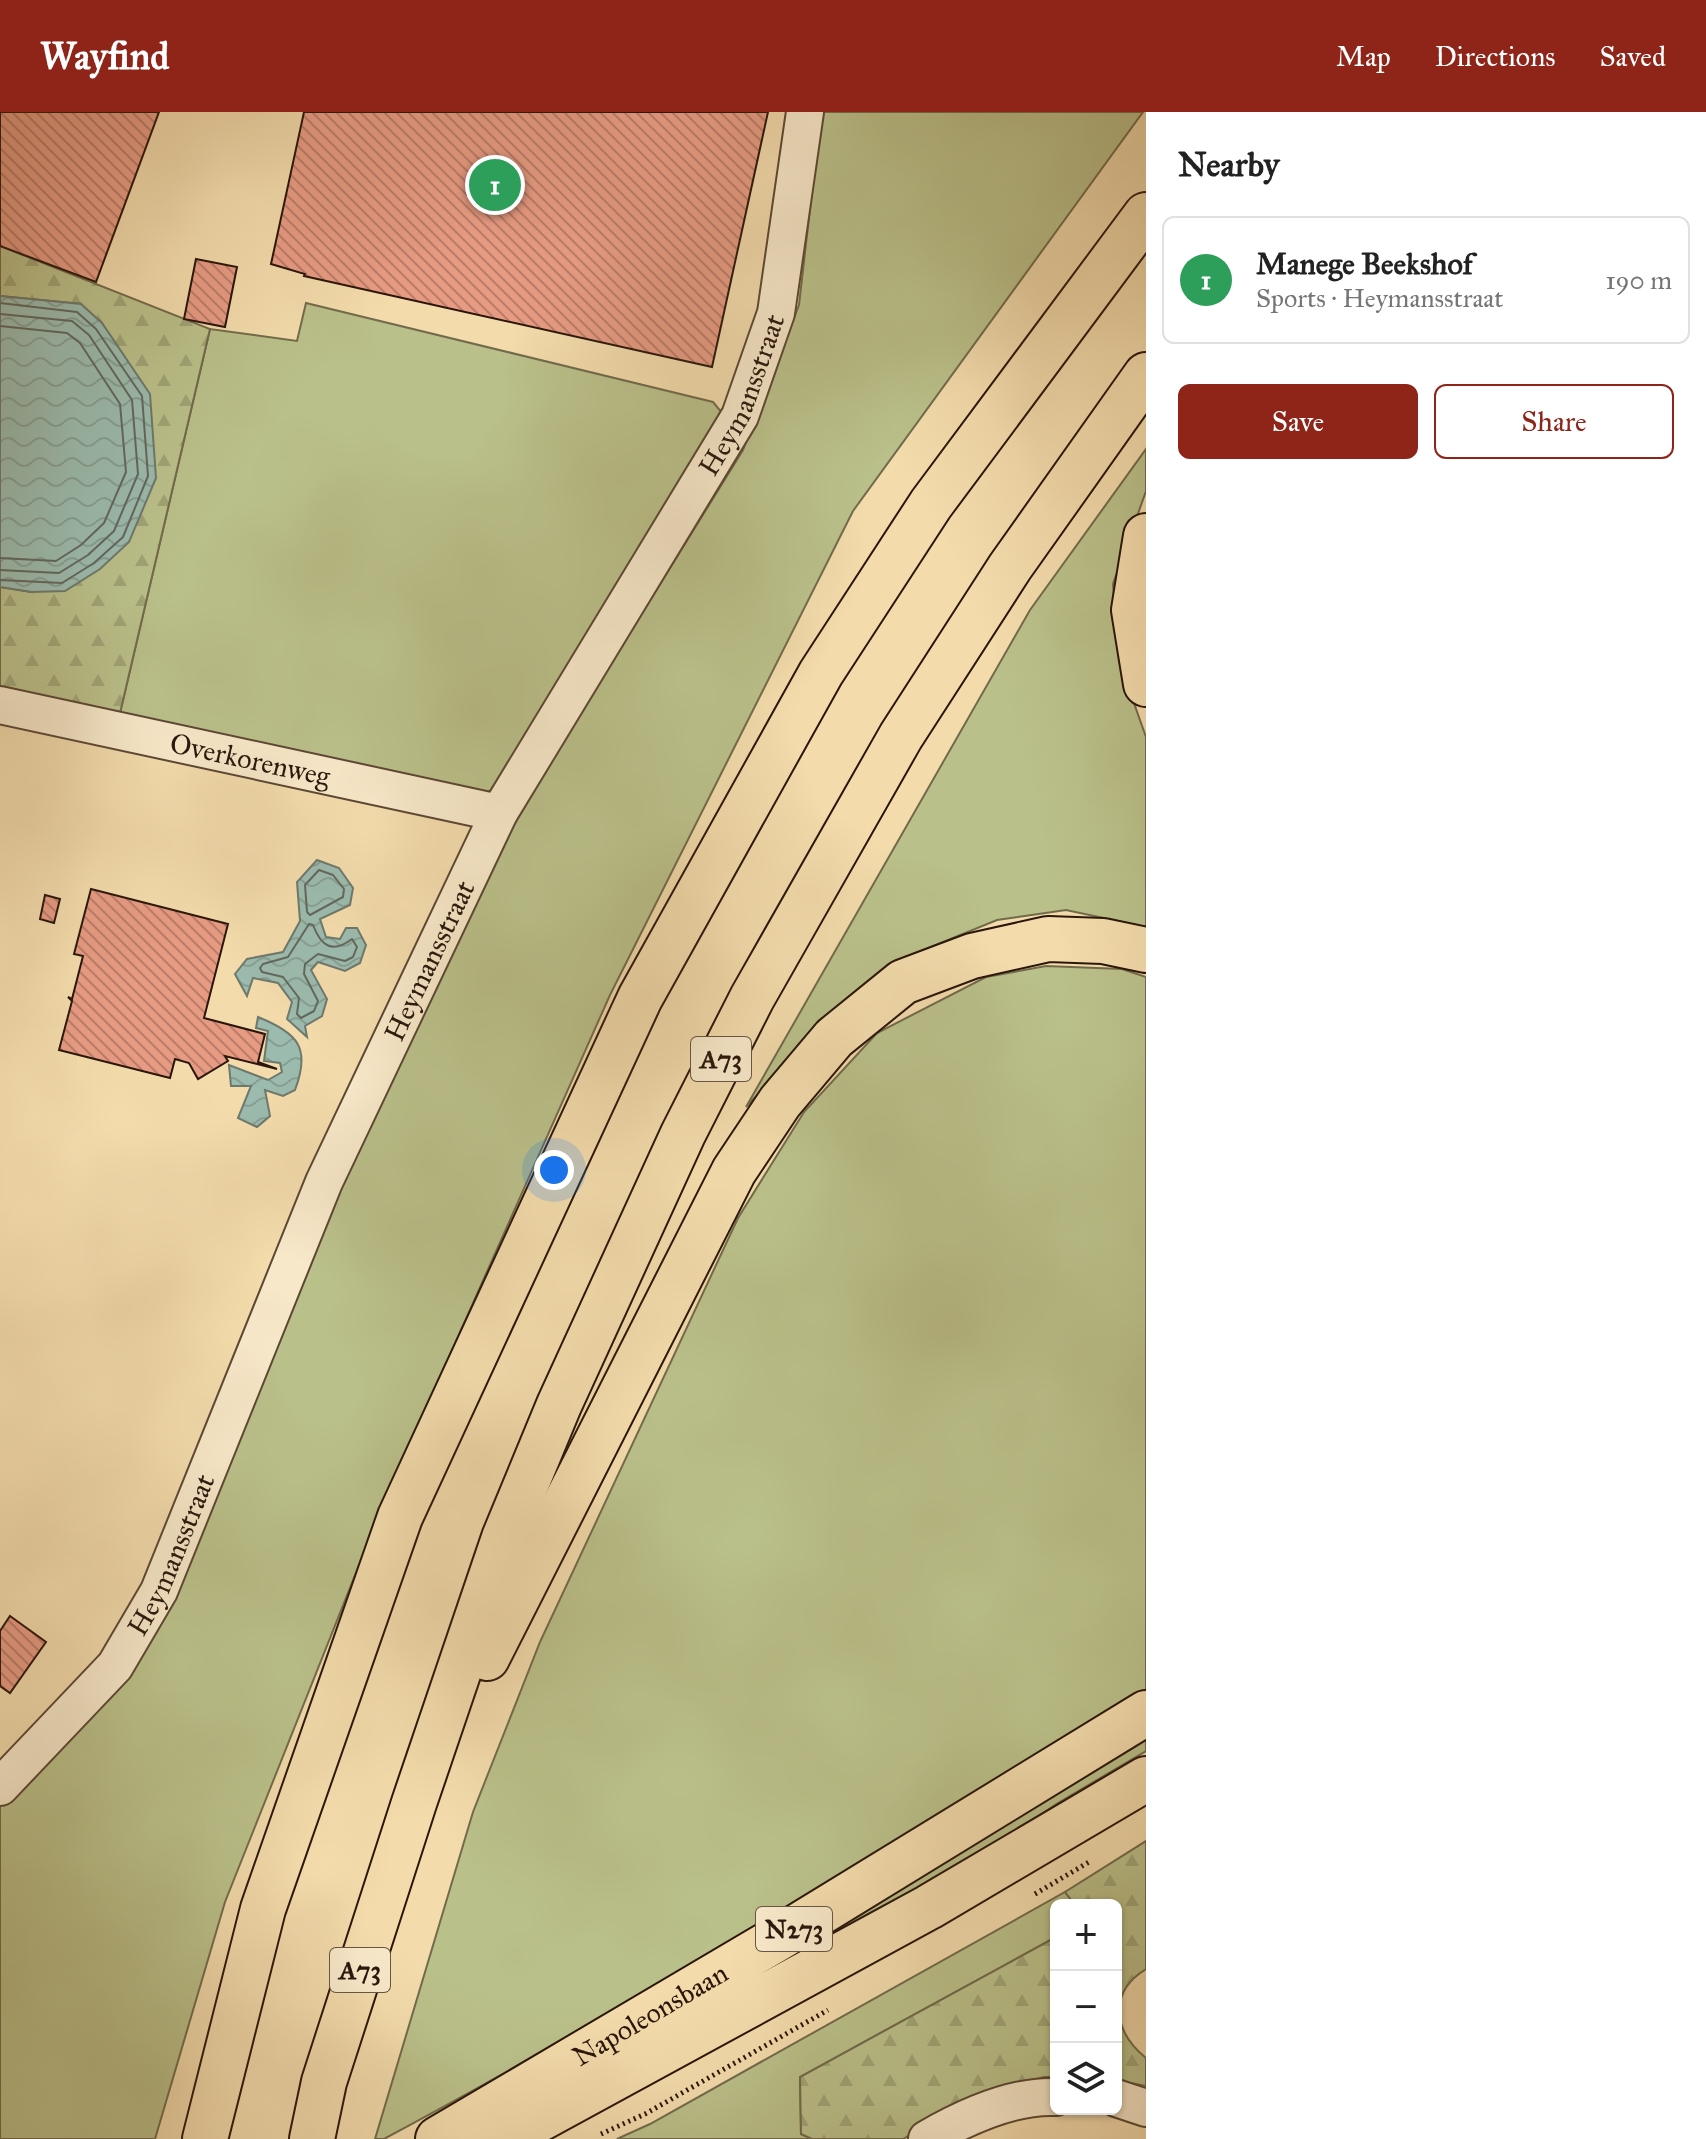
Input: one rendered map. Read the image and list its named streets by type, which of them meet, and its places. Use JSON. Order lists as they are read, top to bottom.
{
  "streets": {
    "main road": ["A73", "N273", "Napoleonsbaan"],
    "street": ["Heymansstraat", "Overkorenweg"]
  },
  "crossings": [
    ["Heymansstraat", "Overkorenweg"]
  ],
  "page": {
    "header": "Wayfind",
    "nav": ["Map", "Directions", "Saved"],
    "heading": "Nearby",
    "pins": "1",
    "list": [
      {
        "mark": "1",
        "name": "Manege Beekshof",
        "note": "Sports · Heymansstraat",
        "value": "190 m"
      }
    ],
    "buttons": ["Save", "Share"],
    "map_buttons": ["+", "−"]
  }
}
